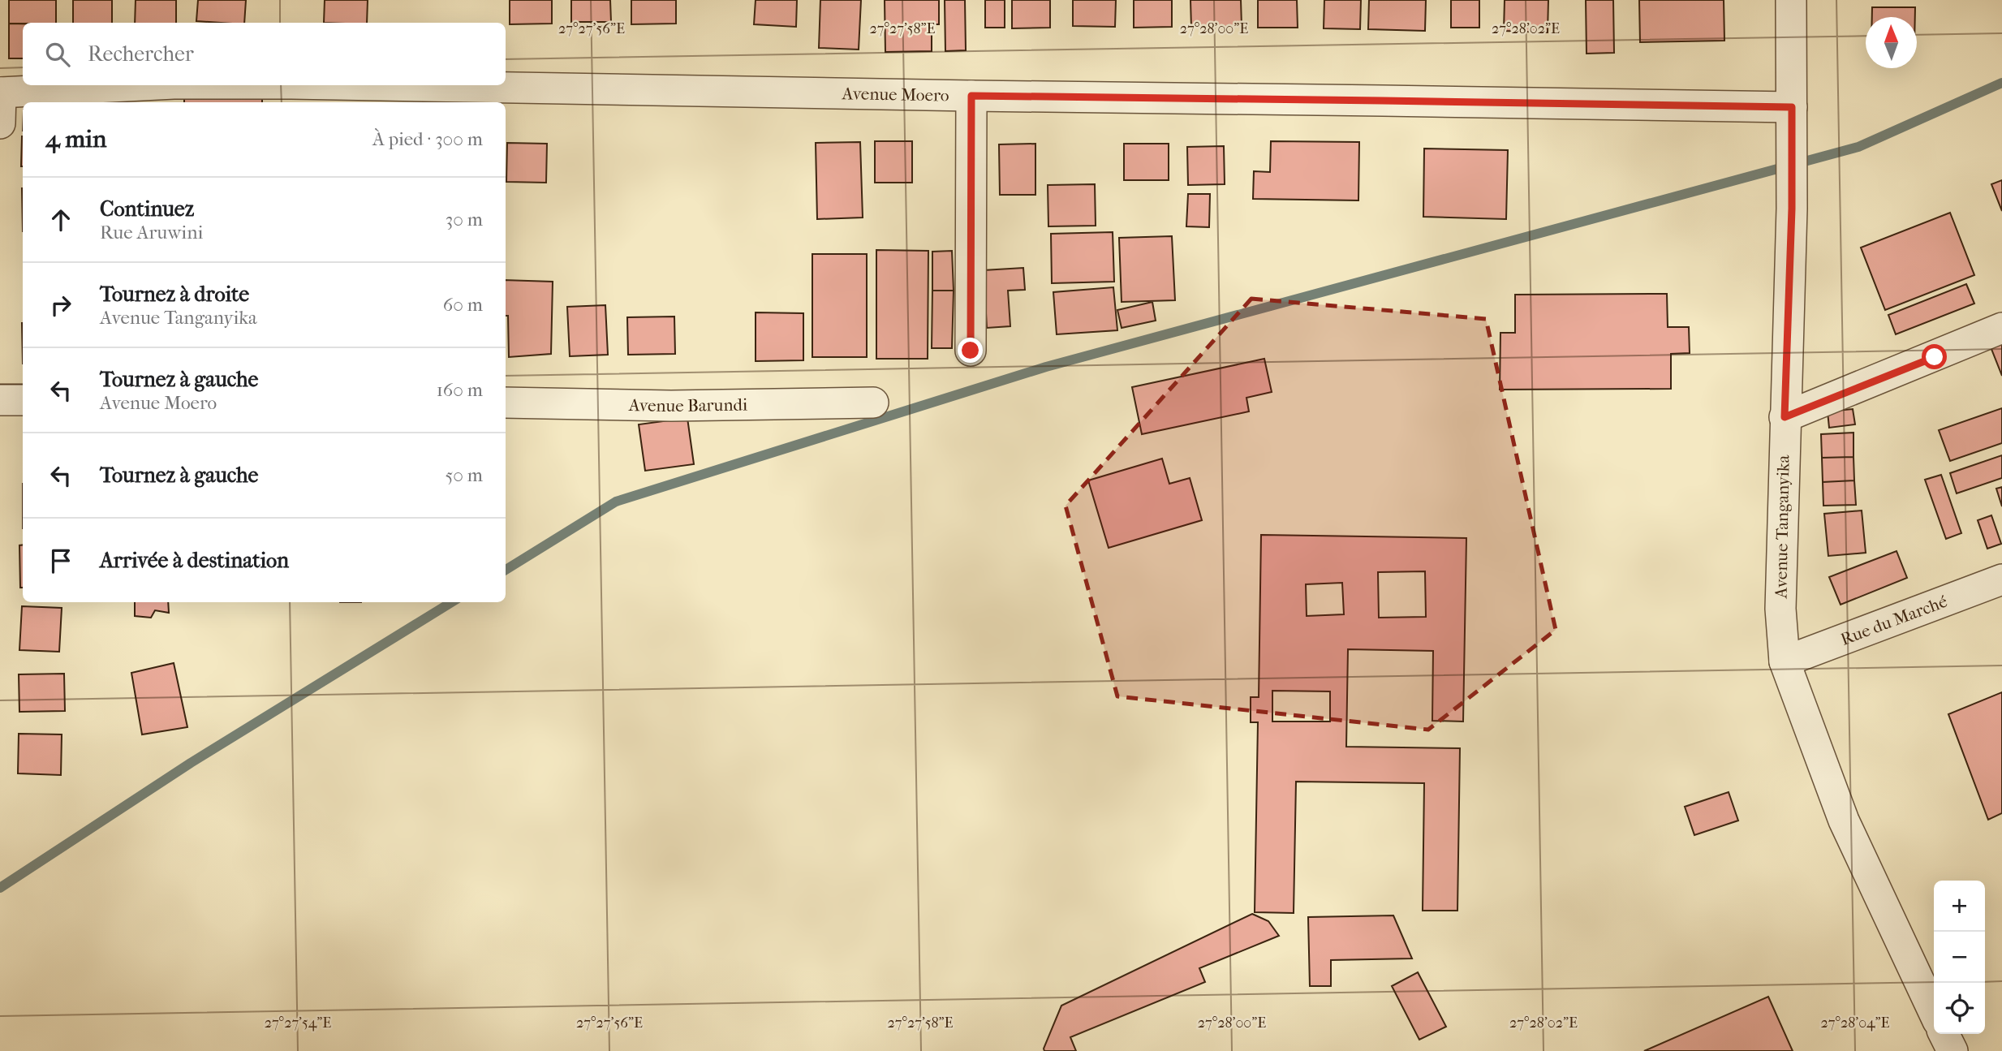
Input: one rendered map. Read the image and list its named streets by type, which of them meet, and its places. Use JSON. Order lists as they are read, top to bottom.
{
  "streets": {
    "street": [
      "Avenue Moero",
      "Avenue Barundi",
      "Avenue Tanganyika",
      "Rue du Marché"
    ]
  },
  "crossings": [
    ["Avenue Moero", "Avenue Tanganyika"],
    ["Avenue Tanganyika", "Rue du Marché"]
  ],
  "north": "top",
  "page": {
    "search": "Rechercher",
    "heading": ["4 min", "À pied · 300 m"],
    "list": [
      ["Continuez", "Rue Aruwini", "30 m"],
      ["Tournez à droite", "Avenue Tanganyika", "60 m"],
      ["Tournez à gauche", "Avenue Moero", "160 m"],
      ["Tournez à gauche", "50 m"],
      "Arrivée à destination"
    ],
    "map_buttons": ["+", "−"]
  },
  "coordinates": [
    "27°27'56\"E",
    "27°27'58\"E",
    "27°28'00\"E",
    "27°28'02\"E",
    "27°27'54\"E",
    "27°28'04\"E"
  ]
}
